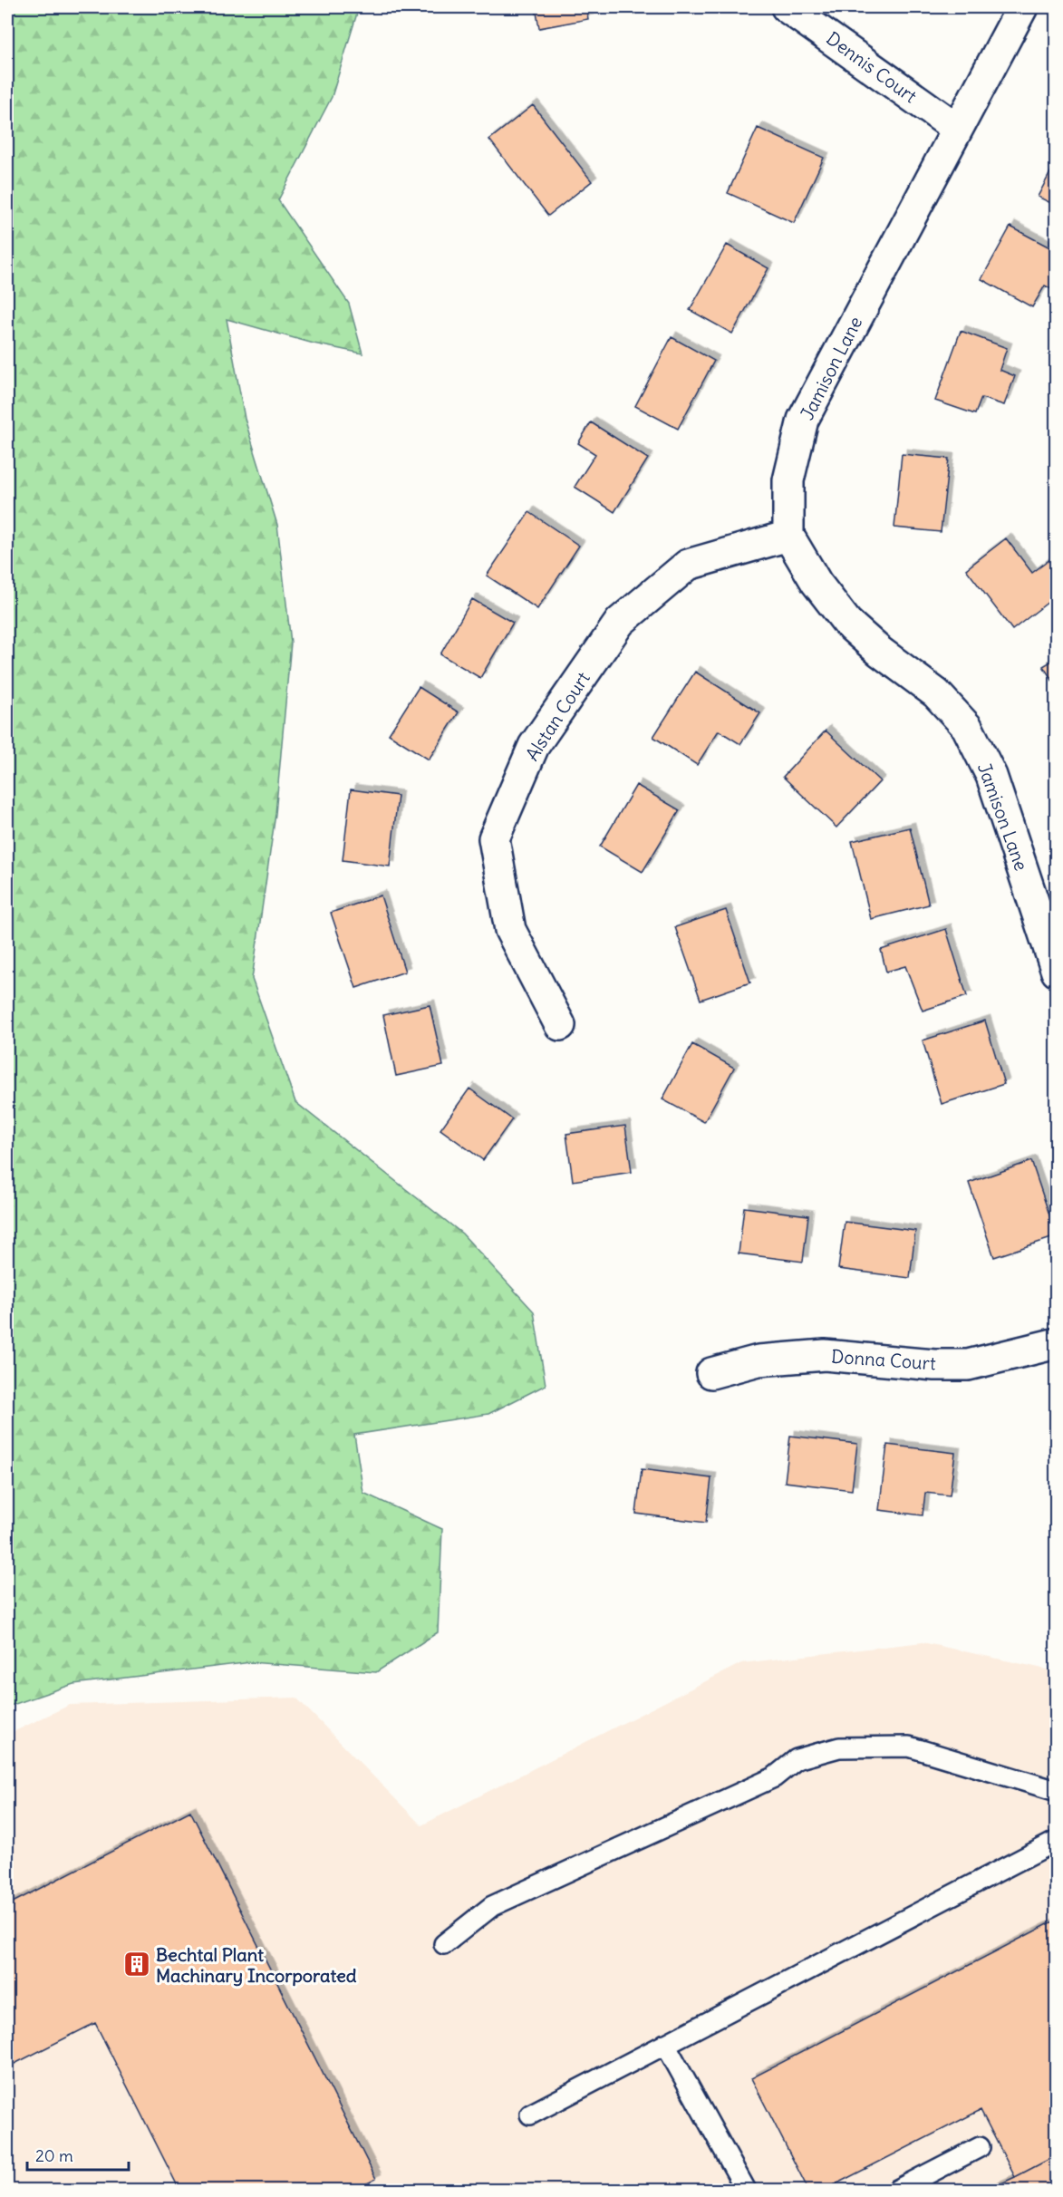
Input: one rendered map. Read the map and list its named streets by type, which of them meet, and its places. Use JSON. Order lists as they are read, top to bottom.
{
  "streets": {
    "street": [
      "Dennis Court",
      "Jamison Lane",
      "Alstan Court",
      "Donna Court"
    ]
  },
  "crossings": [
    ["Dennis Court", "Jamison Lane"],
    ["Jamison Lane", "Alstan Court"]
  ],
  "places": {
    "building": ["Bechtal Plant Machinary Incorporated"]
  },
  "scale_bar": "20 m"
}
